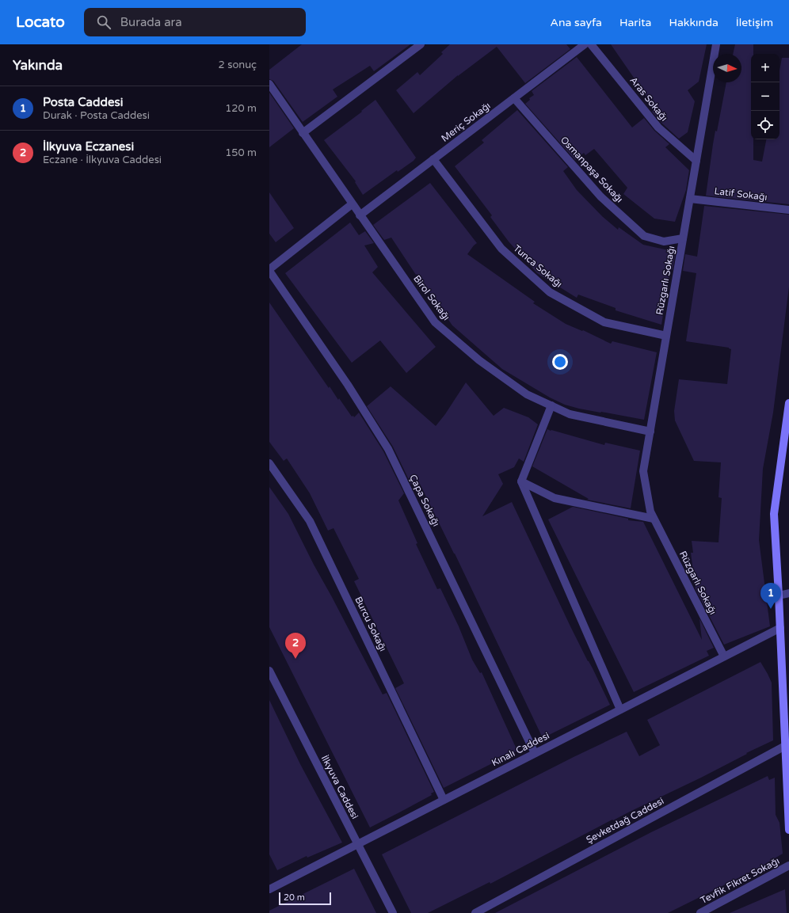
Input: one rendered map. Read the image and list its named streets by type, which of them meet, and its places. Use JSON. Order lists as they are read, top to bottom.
{
  "streets": {
    "street": [
      "Aras Sokağı",
      "Meriç Sokağı",
      "Osmanpaşa Sokağı",
      "Latif Sokağı",
      "Tunca Sokağı",
      "Rüzgarlı Sokağı",
      "Birol Sokağı",
      "Çapa Sokağı",
      "Burcu Sokağı",
      "Kınalı Caddesi",
      "İlkyuva Caddesi",
      "Şevketdağ Caddesi",
      "Tevfik Fikret Sokağı"
    ]
  },
  "crossings": [
    ["Aras Sokağı", "Rüzgarlı Sokağı"],
    ["Meriç Sokağı", "Osmanpaşa Sokağı"],
    ["Meriç Sokağı", "Tunca Sokağı"],
    ["Meriç Sokağı", "Birol Sokağı"],
    ["Osmanpaşa Sokağı", "Rüzgarlı Sokağı"],
    ["Latif Sokağı", "Rüzgarlı Sokağı"],
    ["Tunca Sokağı", "Rüzgarlı Sokağı"],
    ["Rüzgarlı Sokağı", "Birol Sokağı"],
    ["Rüzgarlı Sokağı", "Kınalı Caddesi"],
    ["Çapa Sokağı", "Kınalı Caddesi"],
    ["Burcu Sokağı", "Kınalı Caddesi"],
    ["Kınalı Caddesi", "İlkyuva Caddesi"]
  ],
  "scale_bar": "20 m",
  "north": "right",
  "page": {
    "header": "Locato",
    "search": "Burada ara",
    "nav": [
      "Ana sayfa",
      "Harita",
      "Hakkında",
      "İletişim"
    ],
    "heading": ["Yakında", "2 sonuç"],
    "map_buttons": ["+", "−"],
    "list": [
      {
        "mark": "1",
        "name": "Posta Caddesi",
        "note": "Durak · Posta Caddesi",
        "value": "120 m"
      },
      {
        "mark": "2",
        "name": "İlkyuva Eczanesi",
        "note": "Eczane · İlkyuva Caddesi",
        "value": "150 m"
      }
    ],
    "pins": ["1", "2"],
    "scale": "20 m"
  }
}
